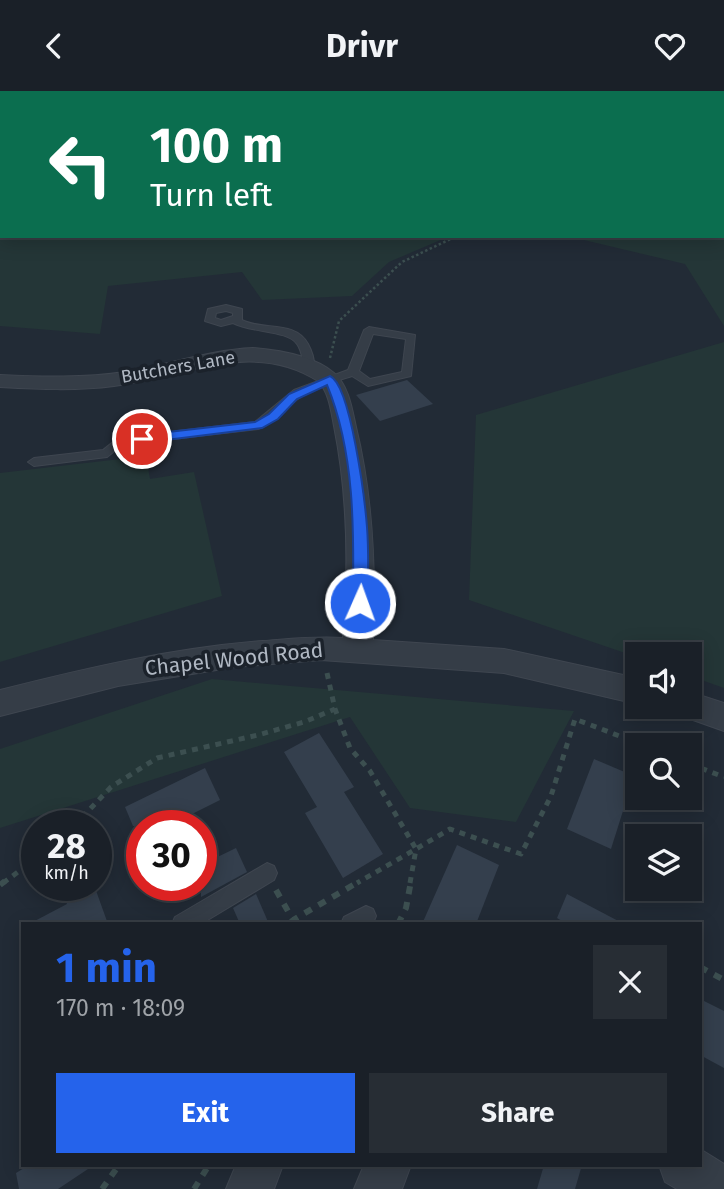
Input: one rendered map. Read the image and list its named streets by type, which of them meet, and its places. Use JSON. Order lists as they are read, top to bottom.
{
  "streets": {
    "street": ["Butchers Lane", "Chapel Wood Road"]
  },
  "page": {
    "header": "Drivr",
    "turn": ["100 m", "Turn left"],
    "speed": "28 km/h",
    "limit": "30",
    "heading": ["1 min", "170 m · 18:09"],
    "buttons": ["Exit", "Share"]
  }
}
